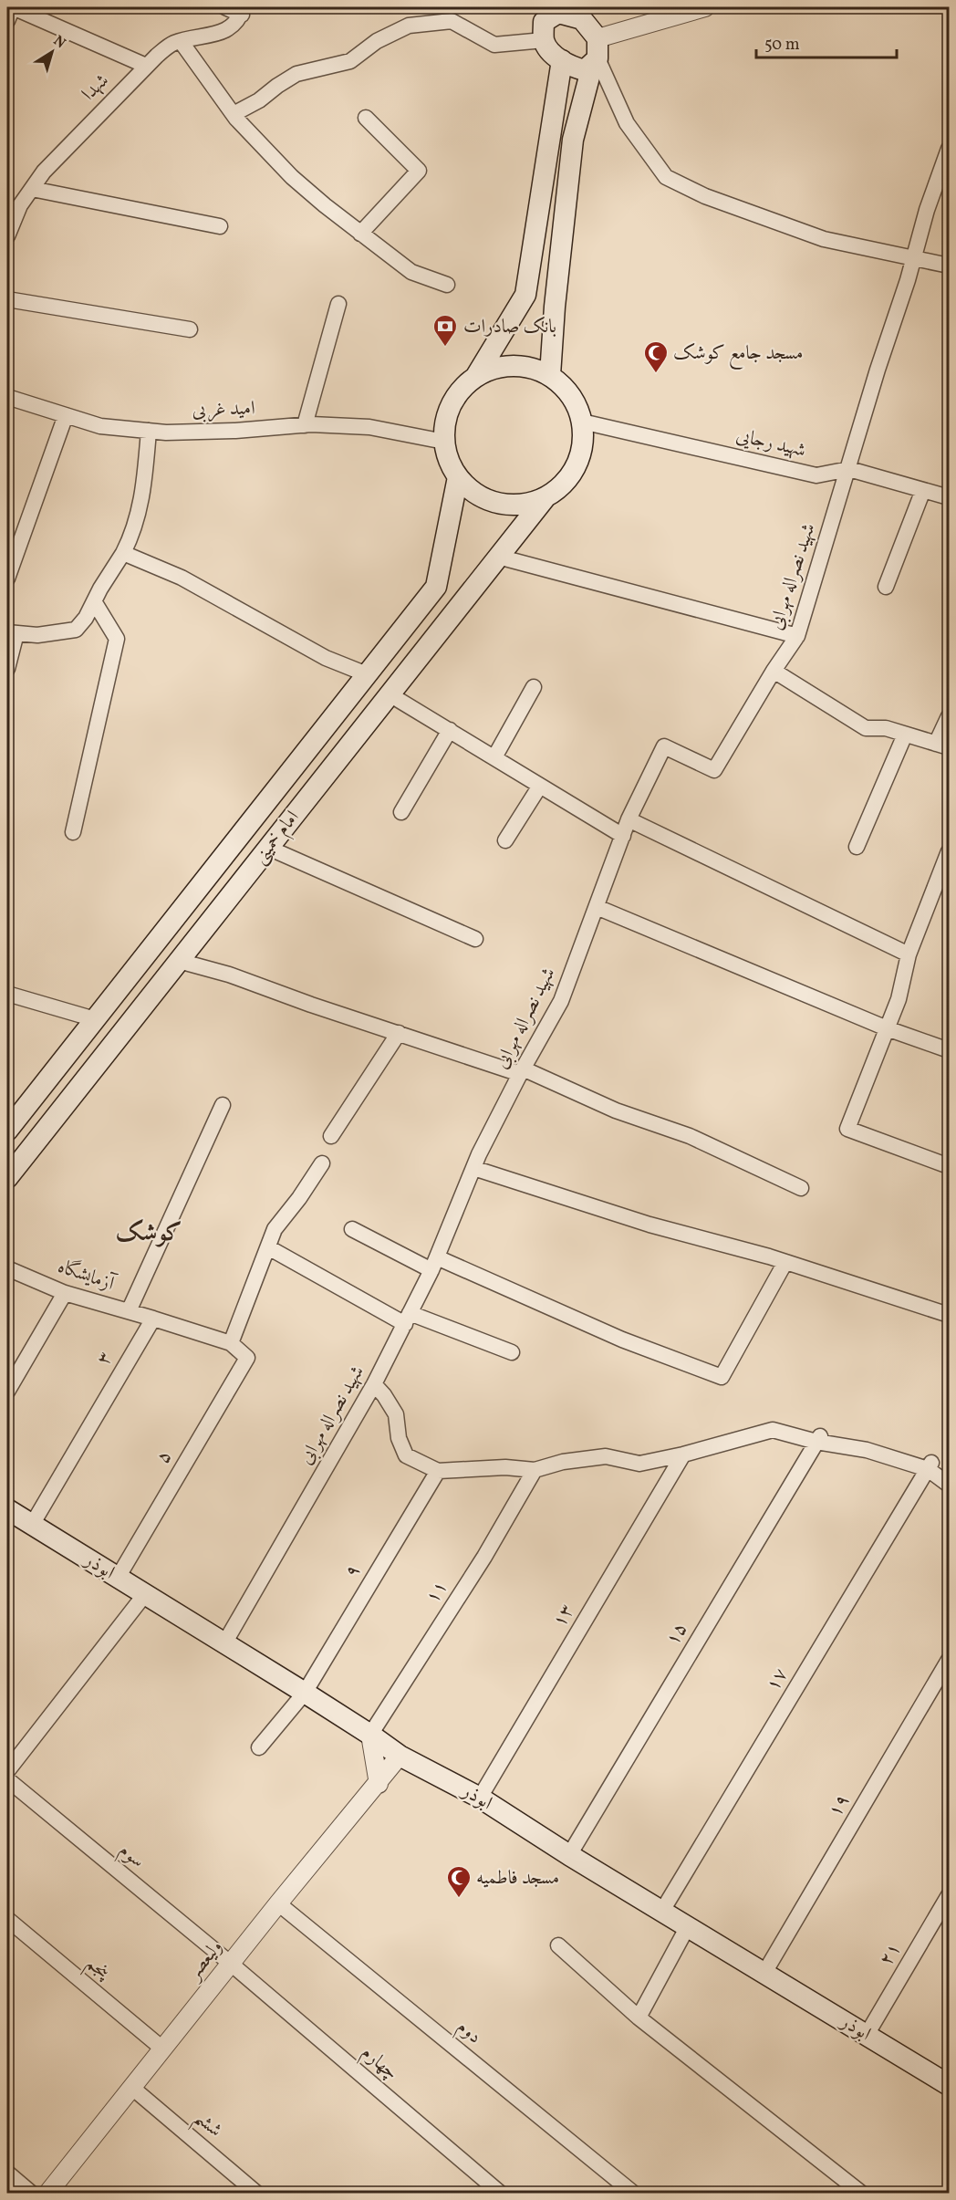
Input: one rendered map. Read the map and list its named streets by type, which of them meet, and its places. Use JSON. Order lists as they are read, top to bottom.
{
  "streets": {
    "main road": ["امام خمینی", "ابوذر"],
    "street": [
      "شهدا",
      "امید غربی",
      "شهید رجایی",
      "شهید نصراله مهرابی",
      "آزمایشگاه",
      "۳",
      "۵",
      "۹",
      "۱۱",
      "۱۳",
      "۱۵",
      "۱۷",
      "۱۹",
      "سوم",
      "۲۱",
      "ولیعصر",
      "پنجم",
      "دوم",
      "چهارم",
      "ششم"
    ]
  },
  "crossings": [
    ["امید غربی", "شهید رجایی"],
    ["امید غربی", "امام خمینی"],
    ["شهید رجایی", "شهید نصراله مهرابی"],
    ["شهید رجایی", "امام خمینی"],
    ["شهید نصراله مهرابی", "ابوذر"],
    ["آزمایشگاه", "۳"],
    ["۳", "ابوذر"],
    ["۵", "ابوذر"],
    ["ابوذر", "۹"],
    ["ابوذر", "۱۱"],
    ["ابوذر", "۱۳"],
    ["ابوذر", "۱۵"],
    ["ابوذر", "۱۷"],
    ["ابوذر", "۱۹"],
    ["ابوذر", "۲۱"],
    ["ابوذر", "ولیعصر"],
    ["سوم", "ولیعصر"],
    ["سوم", "چهارم"],
    ["ولیعصر", "پنجم"],
    ["ولیعصر", "دوم"],
    ["ولیعصر", "چهارم"],
    ["ولیعصر", "ششم"]
  ],
  "districts": ["کوشک"],
  "places": {
    "bank": ["بانک صادرات"],
    "mosque": ["مسجد جامع کوشک", "مسجد فاطمیه"]
  },
  "scale_bar": "50 m",
  "north": "top right"
}
